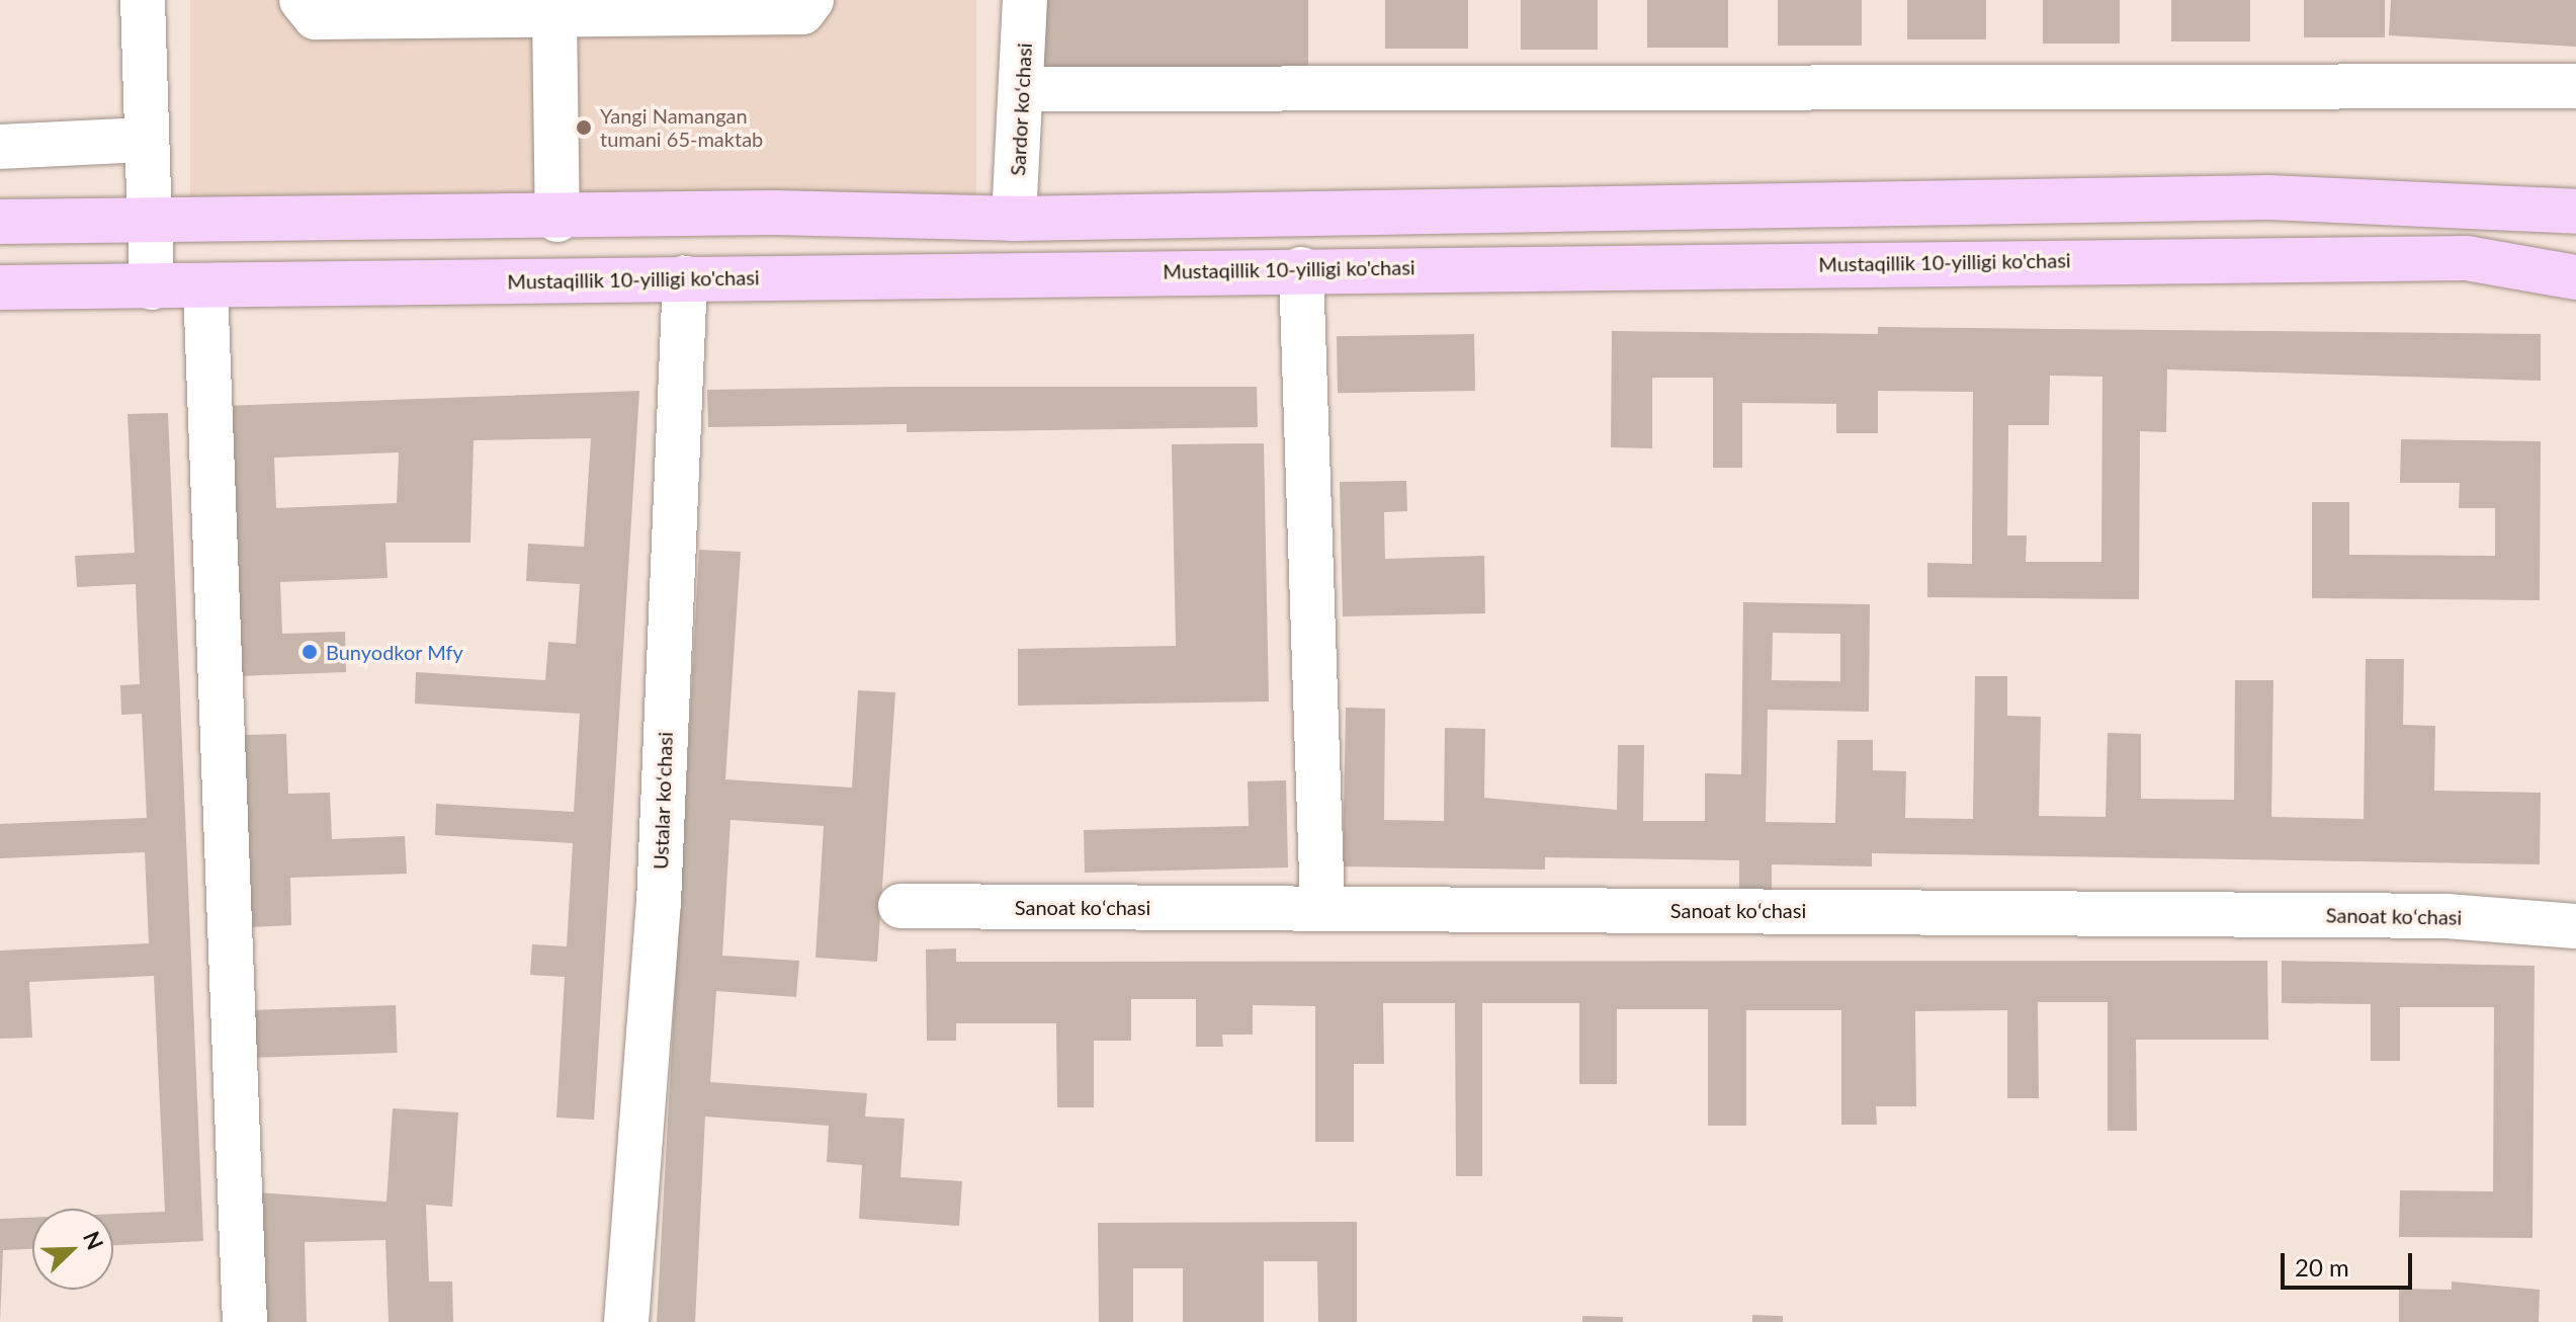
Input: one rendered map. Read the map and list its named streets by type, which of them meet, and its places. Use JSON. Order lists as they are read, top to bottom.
{
  "streets": {
    "main road": ["Mustaqillik 10-yilligi ko'chasi"],
    "street": ["Sardor koʻchasi", "Ustalar koʻchasi", "Sanoat koʻchasi"]
  },
  "crossings": [
    ["Mustaqillik 10-yilligi ko'chasi", "Ustalar koʻchasi"]
  ],
  "places": ["Yangi Namangan tumani 65-maktab", "Bunyodkor Mfy"],
  "scale_bar": "20 m",
  "north": "top right"
}
